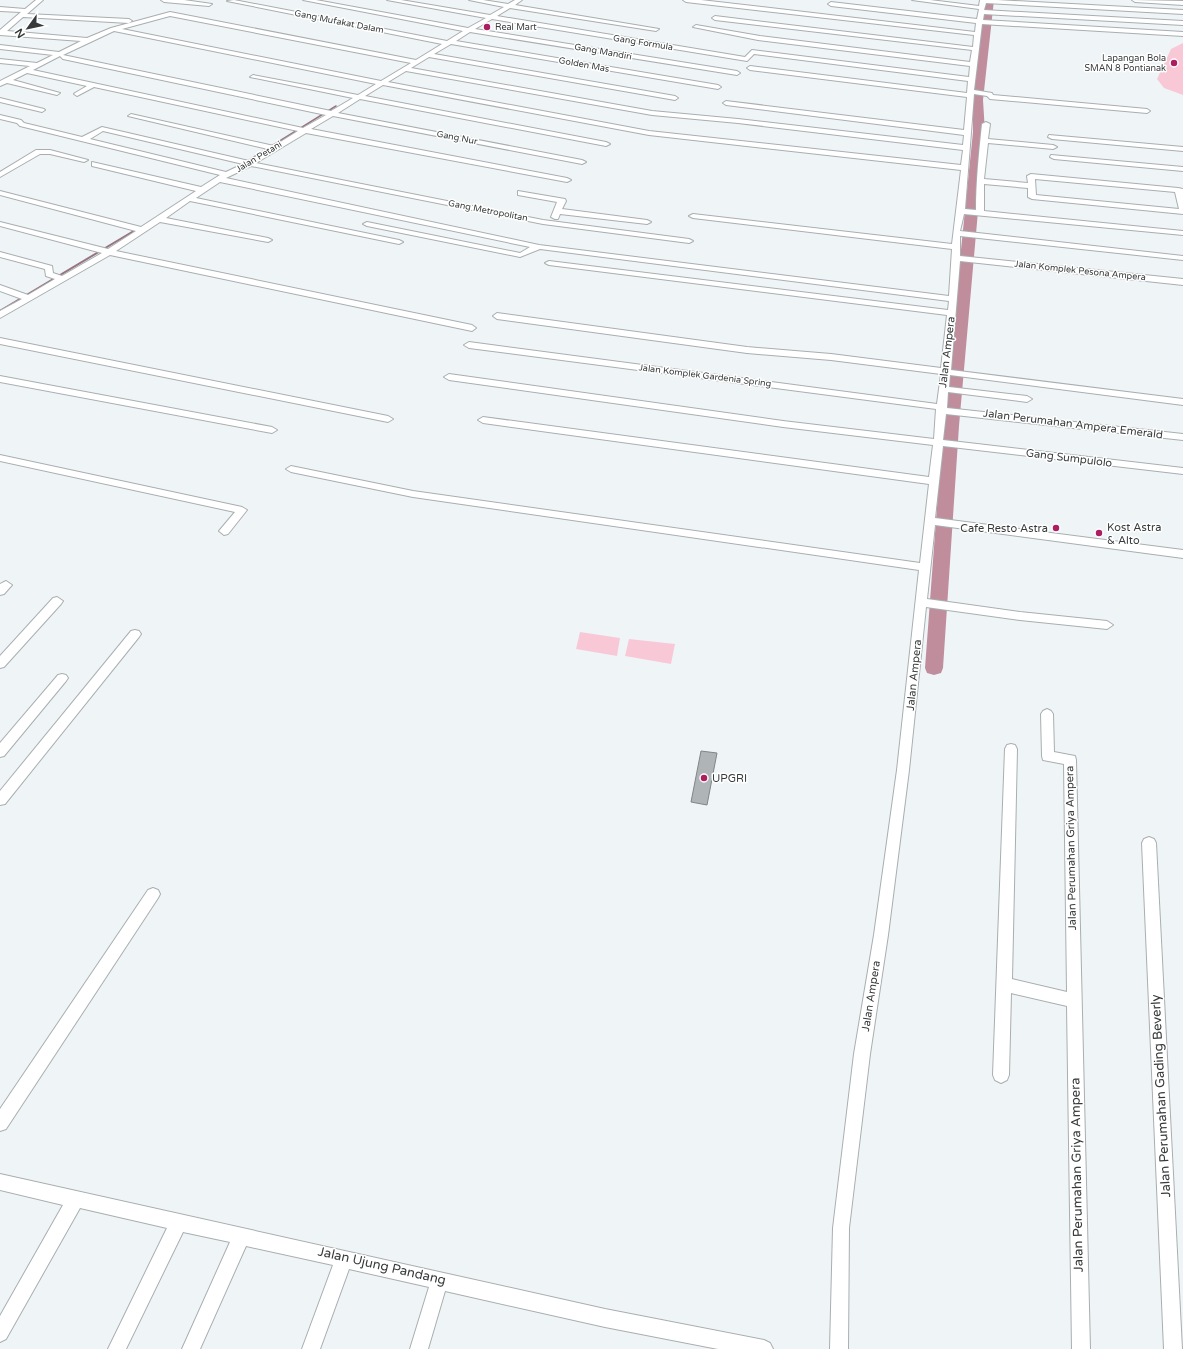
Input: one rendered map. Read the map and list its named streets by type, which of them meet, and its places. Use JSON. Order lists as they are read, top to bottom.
{
  "streets": {
    "street": [
      "Gang Mufakat Dalam",
      "Gang Formula",
      "Gang Mandiri",
      "Golden Mas",
      "Gang Nur",
      "Jalan Petani",
      "Gang Metropolitan",
      "Jalan Komplek Pesona Ampera",
      "Jalan Ampera",
      "Jalan Komplek Gardenia Spring",
      "Jalan Perumahan Ampera Emerald",
      "Gang Sumpulolo",
      "Jalan Perumahan Griya Ampera",
      "Jalan Perumahan Gading Beverly",
      "Jalan Ujung Pandang"
    ]
  },
  "crossings": [
    ["Gang Mufakat Dalam", "Golden Mas"],
    ["Gang Mufakat Dalam", "Jalan Petani"],
    ["Gang Formula", "Jalan Petani"],
    ["Gang Formula", "Jalan Ampera"],
    ["Gang Mandiri", "Jalan Petani"],
    ["Golden Mas", "Jalan Petani"],
    ["Gang Nur", "Jalan Petani"],
    ["Jalan Petani", "Gang Metropolitan"],
    ["Jalan Komplek Pesona Ampera", "Jalan Ampera"],
    ["Jalan Ampera", "Jalan Komplek Gardenia Spring"],
    ["Jalan Ampera", "Gang Sumpulolo"],
    ["Jalan Komplek Gardenia Spring", "Jalan Perumahan Ampera Emerald"]
  ],
  "places": [
    "Real Mart",
    "Lapangan Bola SMAN 8 Pontianak",
    "Cafe Resto Astra",
    "Kost Astra & Alto",
    "UPGRI"
  ],
  "north": "bottom left"
}
